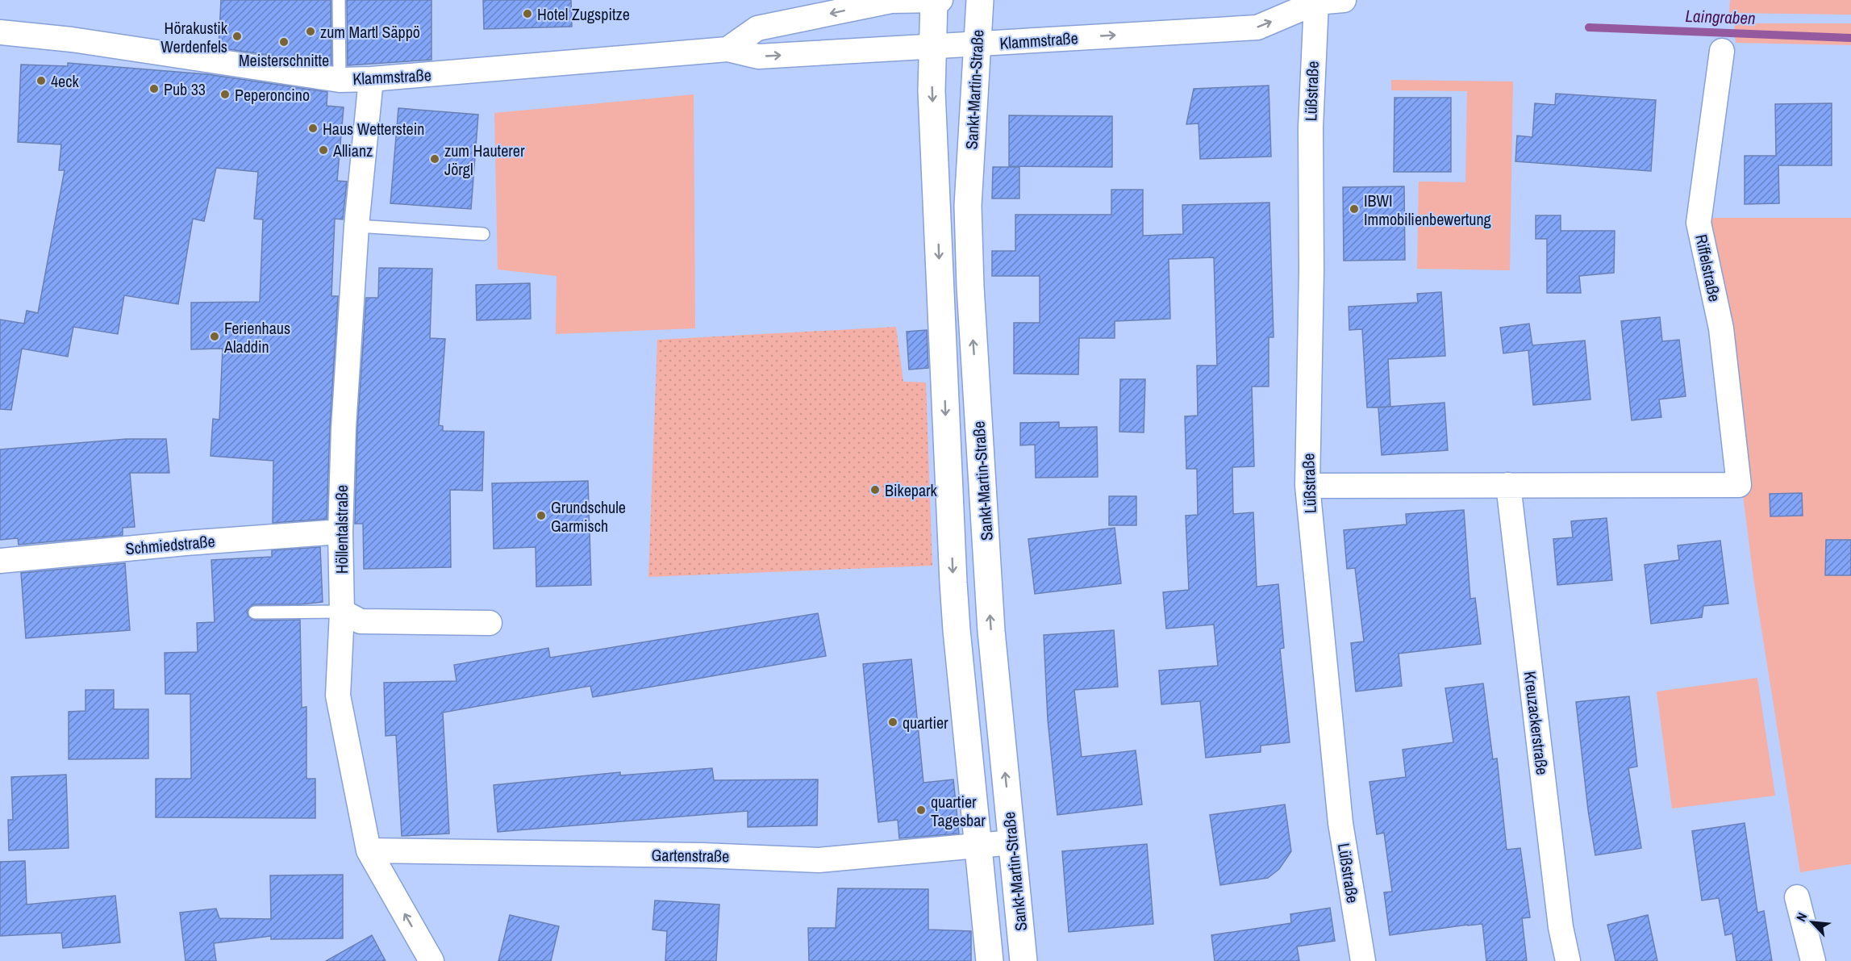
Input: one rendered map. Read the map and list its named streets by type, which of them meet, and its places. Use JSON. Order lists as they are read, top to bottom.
{
  "streets": {
    "main road": ["Sankt-Martin-Straße"],
    "street": [
      "Klammstraße",
      "Lüßstraße",
      "Riffelstraße",
      "Höllentalstraße",
      "Schmiedstraße",
      "Kreuzackerstraße",
      "Gartenstraße"
    ]
  },
  "crossings": [
    ["Klammstraße", "Sankt-Martin-Straße"],
    ["Klammstraße", "Lüßstraße"],
    ["Klammstraße", "Höllentalstraße"],
    ["Sankt-Martin-Straße", "Gartenstraße"],
    ["Riffelstraße", "Kreuzackerstraße"],
    ["Höllentalstraße", "Schmiedstraße"],
    ["Höllentalstraße", "Gartenstraße"]
  ],
  "water": ["Laingraben"],
  "places": [
    "Hotel Zugspitze",
    "zum Martl Säppö",
    "Hörakustik Werdenfels",
    "Meisterschnitte",
    "4eck",
    "Pub 33",
    "Peperoncino",
    "Haus Wetterstein",
    "Allianz",
    "zum Hauterer Jörgl",
    "IBWI Immobilienbewertung",
    "Ferienhaus Aladdin",
    "Bikepark",
    "Grundschule Garmisch",
    "quartier",
    "quartier Tagesbar"
  ],
  "north": "top left"
}
